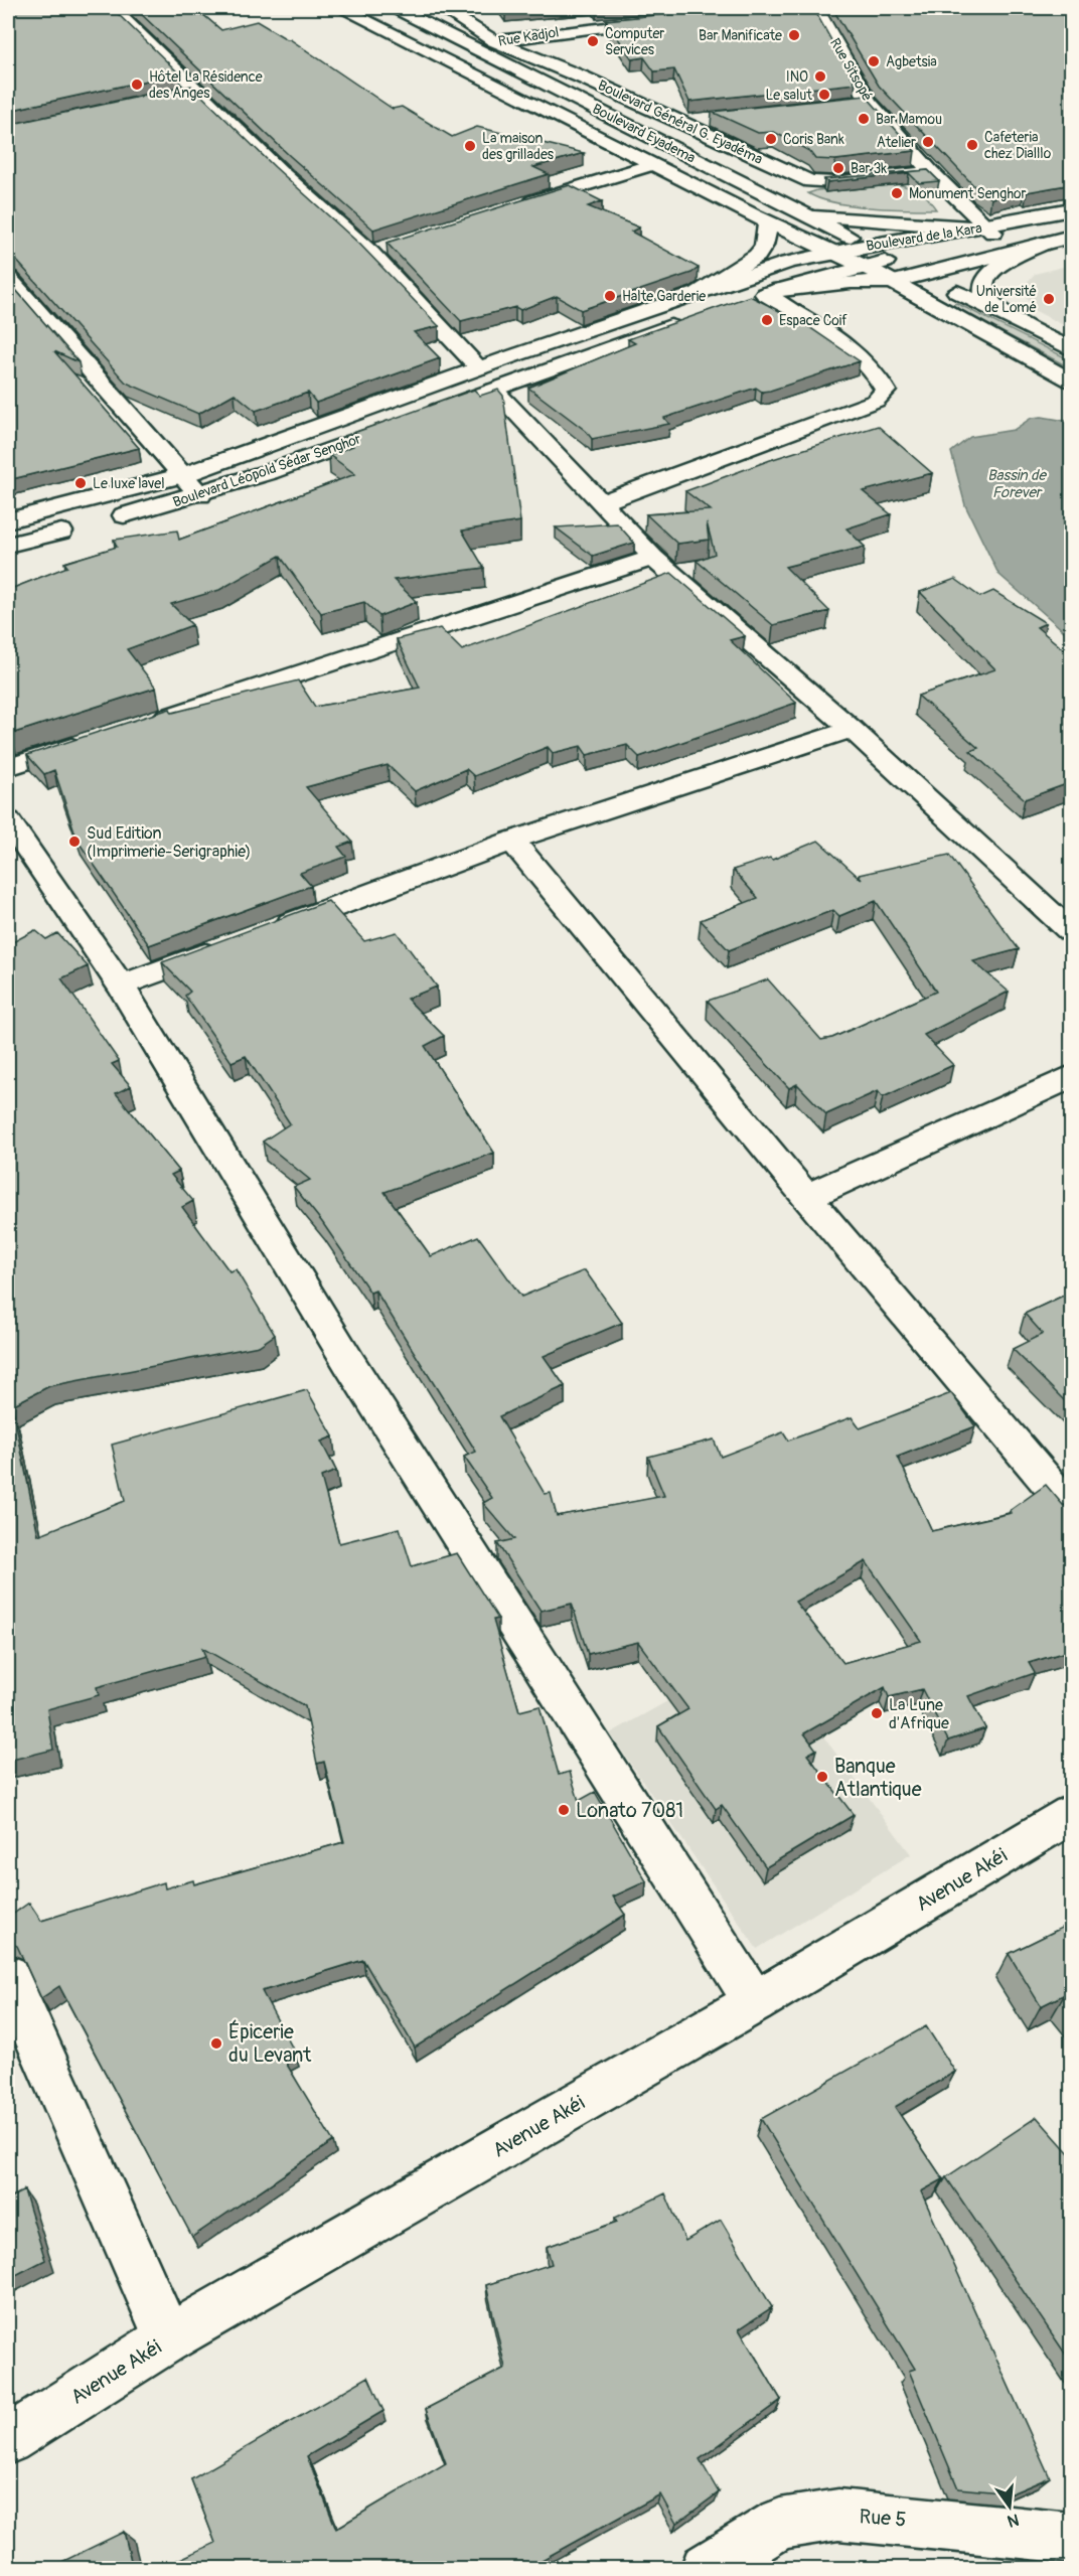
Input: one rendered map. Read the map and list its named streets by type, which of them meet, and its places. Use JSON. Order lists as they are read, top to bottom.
{
  "streets": {
    "main road": [
      "Rue Kadjol",
      "Rue Sitsopé",
      "Boulevard Général G. Eyadéma",
      "Boulevard Eyadema",
      "Boulevard de la Kara",
      "Boulevard Léopold Sédar Senghor",
      "Avenue Akéi",
      "Rue 5"
    ]
  },
  "crossings": [
    ["Rue Kadjol", "Boulevard Général G. Eyadéma"],
    ["Rue Kadjol", "Boulevard Eyadema"],
    ["Rue Sitsopé", "Boulevard Général G. Eyadéma"],
    ["Rue Sitsopé", "Boulevard de la Kara"],
    ["Boulevard Eyadema", "Boulevard de la Kara"],
    ["Boulevard de la Kara", "Boulevard Léopold Sédar Senghor"]
  ],
  "water": ["Bassin de Forever"],
  "places": [
    "Bar Manificate",
    "Computer Services",
    "Agbetsia",
    "INO",
    "Hôtel La Résidence des Anges",
    "Le salut",
    "Bar Mamou",
    "Coris Bank",
    "Atelier",
    "Cafeteria chez Dialllo",
    "La maison des grillades",
    "Bar 3k",
    "Monument Senghor",
    "Halte Garderie",
    "Université de Lomé",
    "Espace Coif",
    "Le luxe lavel",
    "Sud Edition (Imprimerie-Serigraphie)",
    "La Lune d'Afrique",
    "Banque Atlantique",
    "Lonato 7081",
    "Épicerie du Levant"
  ],
  "north": "bottom"
}
